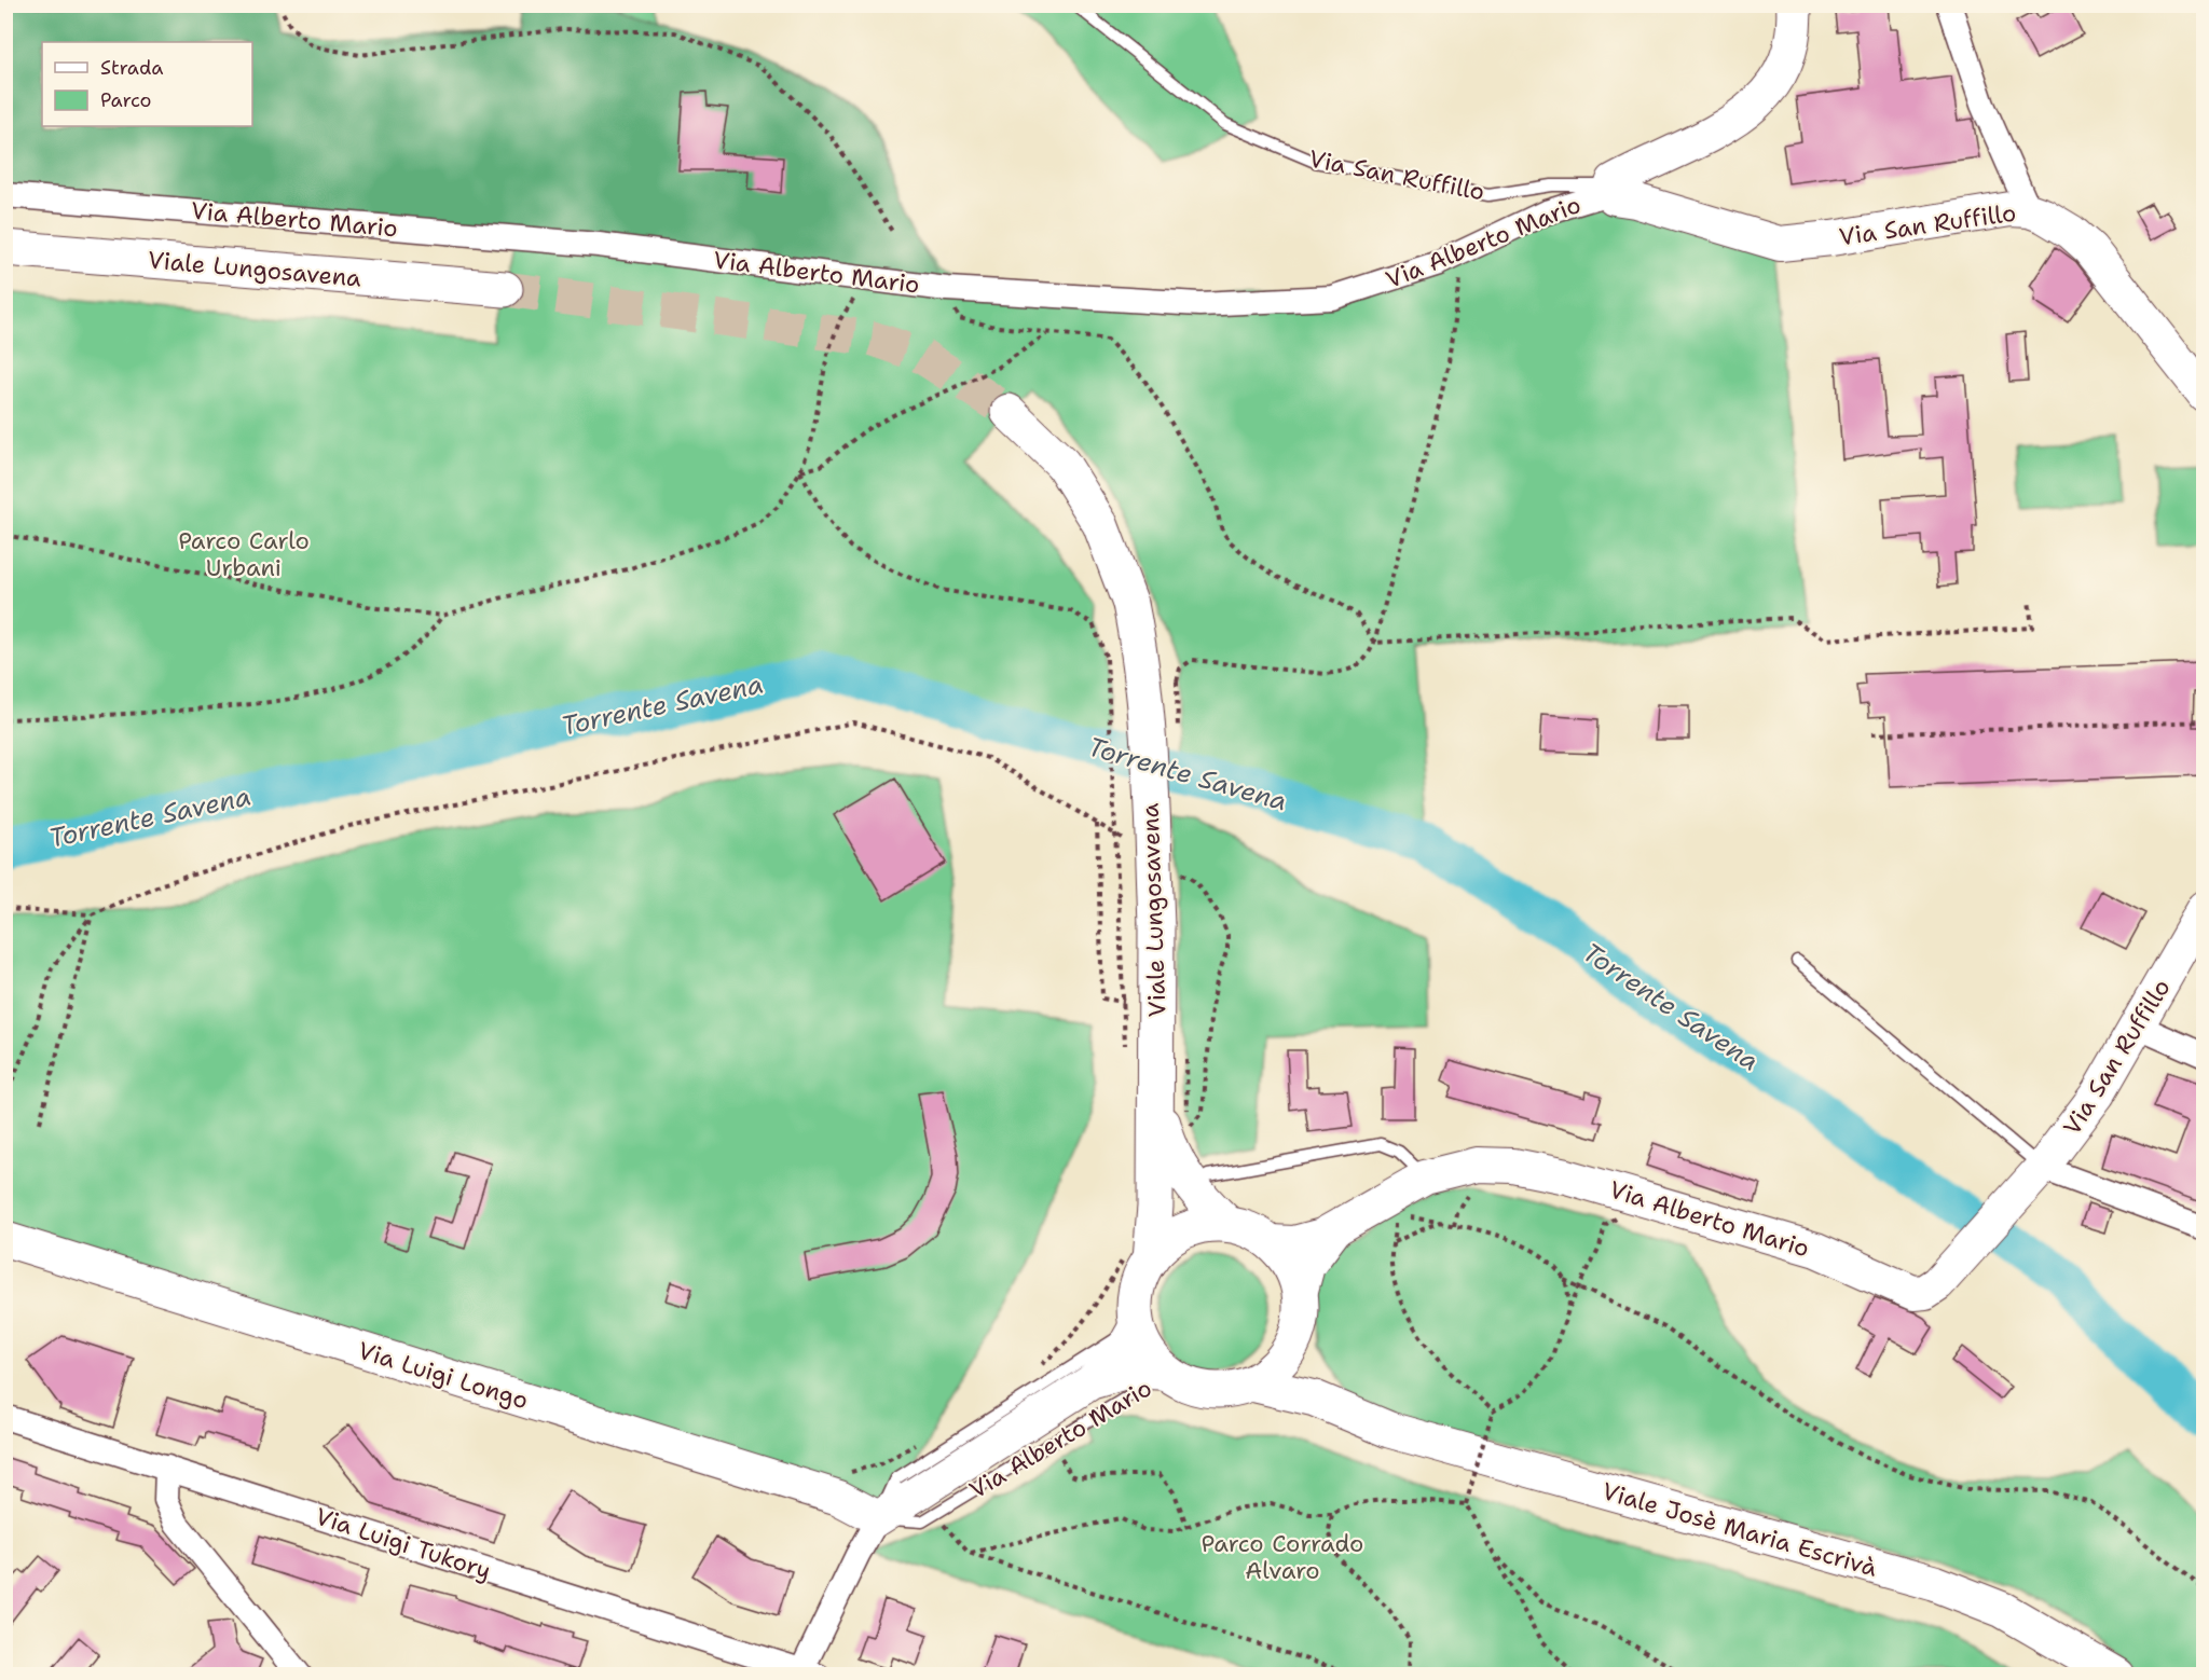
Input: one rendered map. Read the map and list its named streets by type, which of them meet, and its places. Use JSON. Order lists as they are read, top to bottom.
{
  "streets": {
    "main road": ["Viale Lungosavena", "Viale Josè Maria Escrivà"],
    "street": [
      "Via San Ruffillo",
      "Via Alberto Mario",
      "Via Luigi Longo",
      "Via Luigi Tukory"
    ]
  },
  "crossings": [
    ["Via San Ruffillo", "Via Alberto Mario"],
    ["Via Alberto Mario", "Viale Lungosavena"],
    ["Via Alberto Mario", "Via Luigi Longo"],
    ["Via Alberto Mario", "Viale Josè Maria Escrivà"],
    ["Via Alberto Mario", "Via Luigi Tukory"],
    ["Viale Lungosavena", "Viale Josè Maria Escrivà"]
  ],
  "water": ["Torrente Savena"],
  "parks": ["Parco Carlo Urbani", "Parco Corrado Alvaro"],
  "legend": ["Strada", "Parco"]
}
